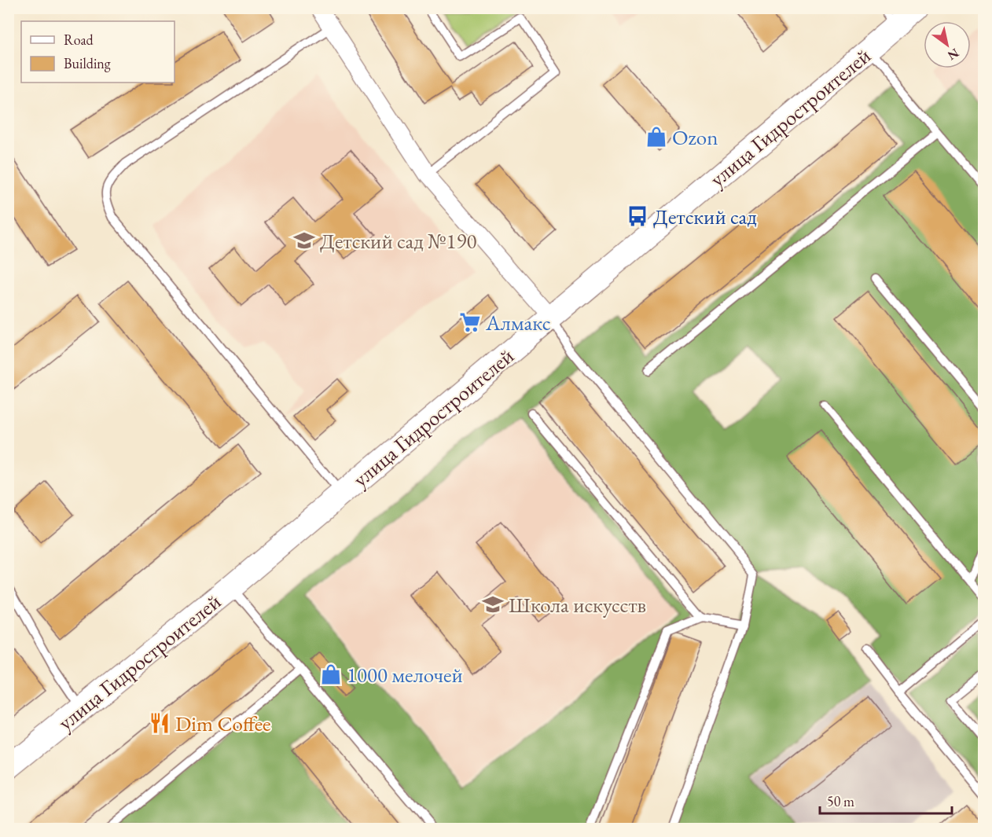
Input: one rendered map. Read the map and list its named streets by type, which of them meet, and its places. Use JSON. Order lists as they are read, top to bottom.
{
  "streets": {
    "street": ["улица Гидростроителей"]
  },
  "places": {
    "shop": ["Ozon", "1000 мелочей"],
    "bus stop": ["Детский сад"],
    "school or university": ["Детский сад №190", "Школа искусств"],
    "supermarket": ["Алмакс"],
    "restaurant": ["Dim Coffee"]
  },
  "legend": ["Road", "Building"],
  "scale_bar": "50 m",
  "north": "bottom right"
}
